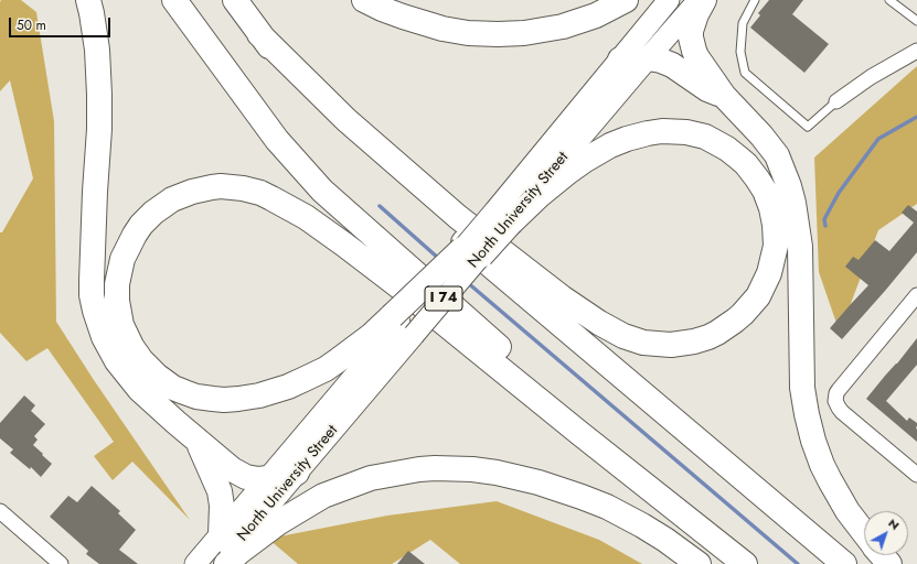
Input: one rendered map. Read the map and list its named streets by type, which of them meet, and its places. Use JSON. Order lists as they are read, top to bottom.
{
  "streets": {
    "highway": ["I 74"],
    "main road": ["North University Street"]
  },
  "scale_bar": "50 m",
  "north": "top right"
}
